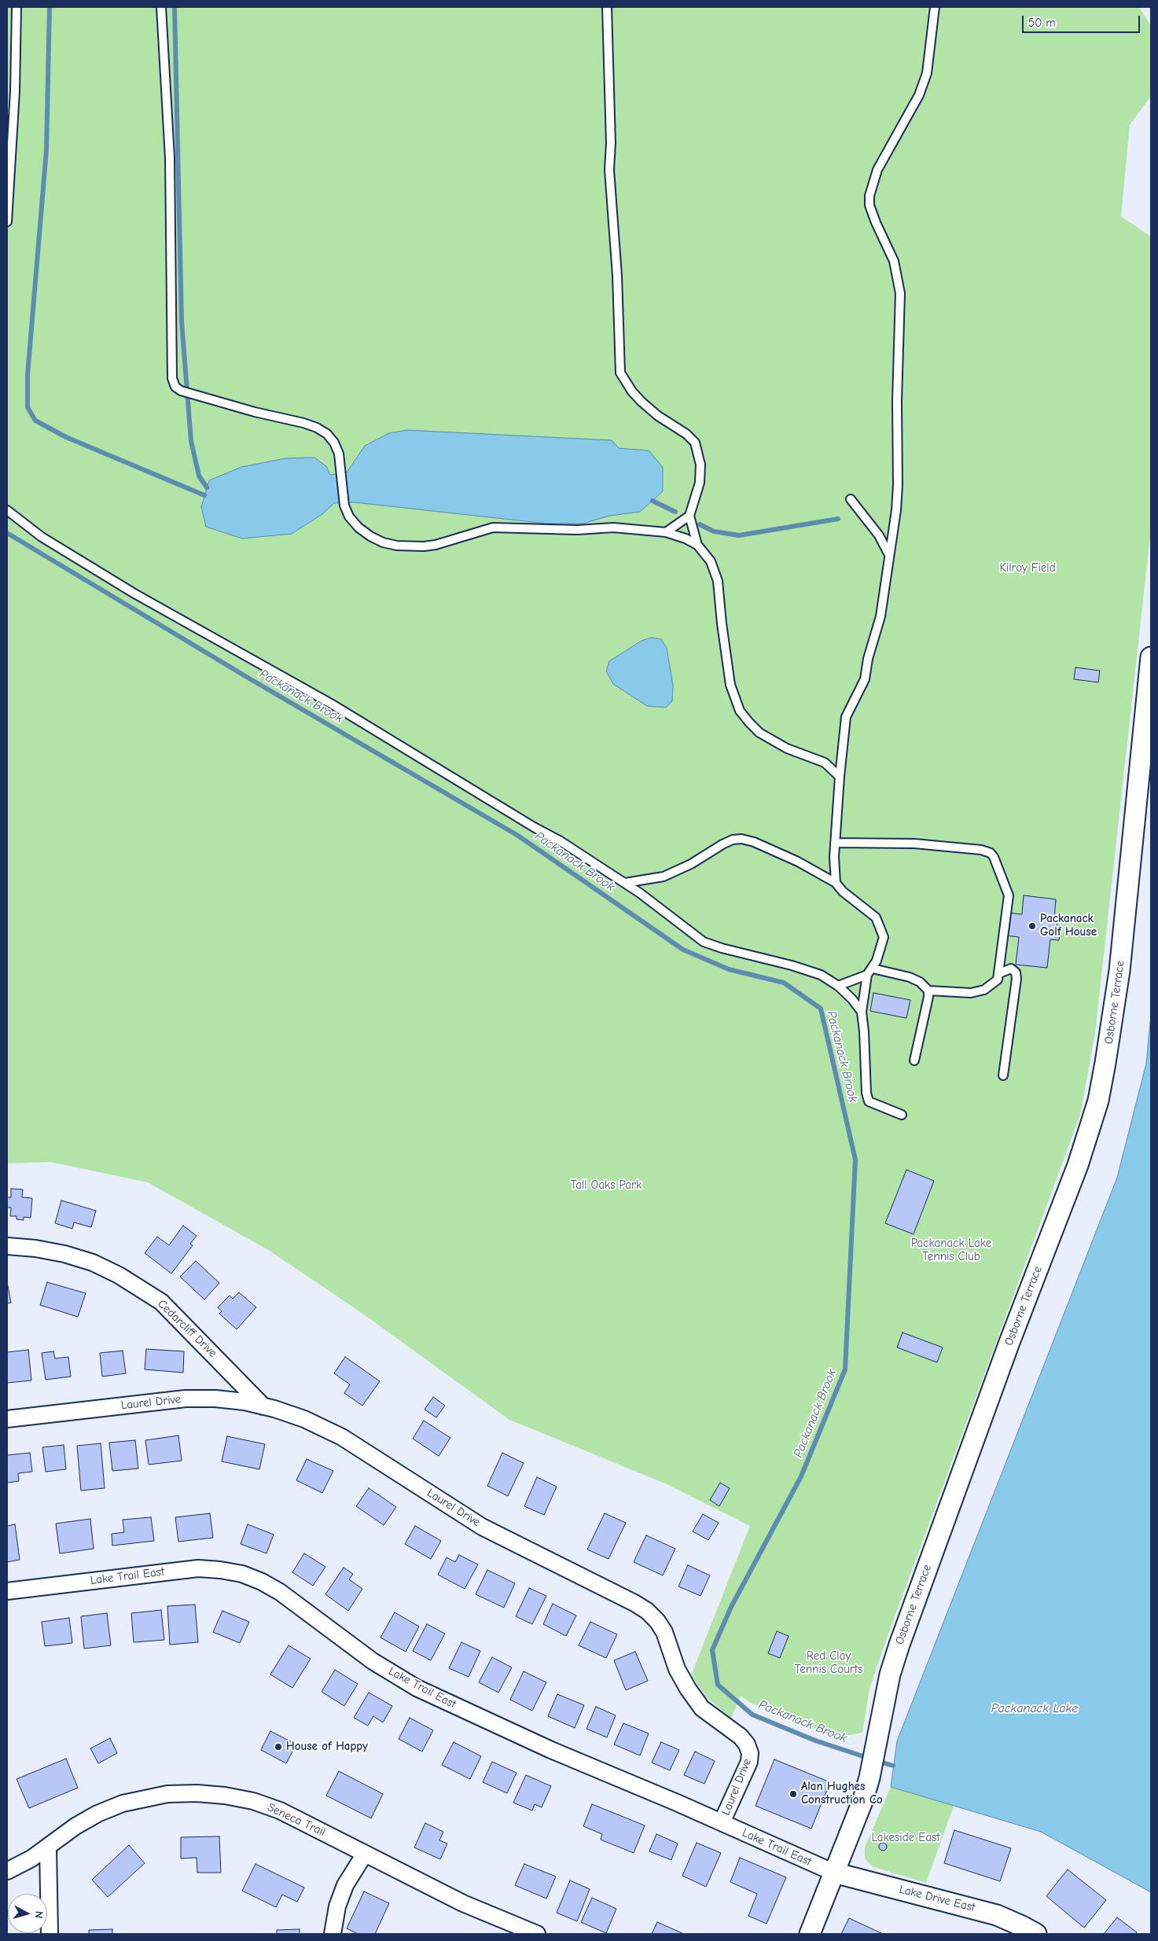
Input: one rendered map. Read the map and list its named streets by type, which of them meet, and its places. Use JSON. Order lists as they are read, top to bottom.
{
  "streets": {
    "street": [
      "Osborne Terrace",
      "Cedarcliff Drive",
      "Laurel Drive",
      "Lake Trail East",
      "Seneca Trail",
      "Lake Drive East"
    ]
  },
  "crossings": [
    ["Osborne Terrace", "Lake Trail East"],
    ["Osborne Terrace", "Lake Drive East"],
    ["Cedarcliff Drive", "Laurel Drive"],
    ["Laurel Drive", "Lake Trail East"],
    ["Lake Trail East", "Lake Drive East"]
  ],
  "water": ["Packanack Brook", "Packanack Lake"],
  "parks": [
    "Kilroy Field",
    "Tall Oaks Park",
    "Packanack Lake Tennis Club",
    "Red Clay Tennis Courts",
    "Lakeside East"
  ],
  "places": ["Packanack Golf House", "House of Happy", "Alan Hughes Construction Co"],
  "scale_bar": "50 m",
  "north": "right"
}
